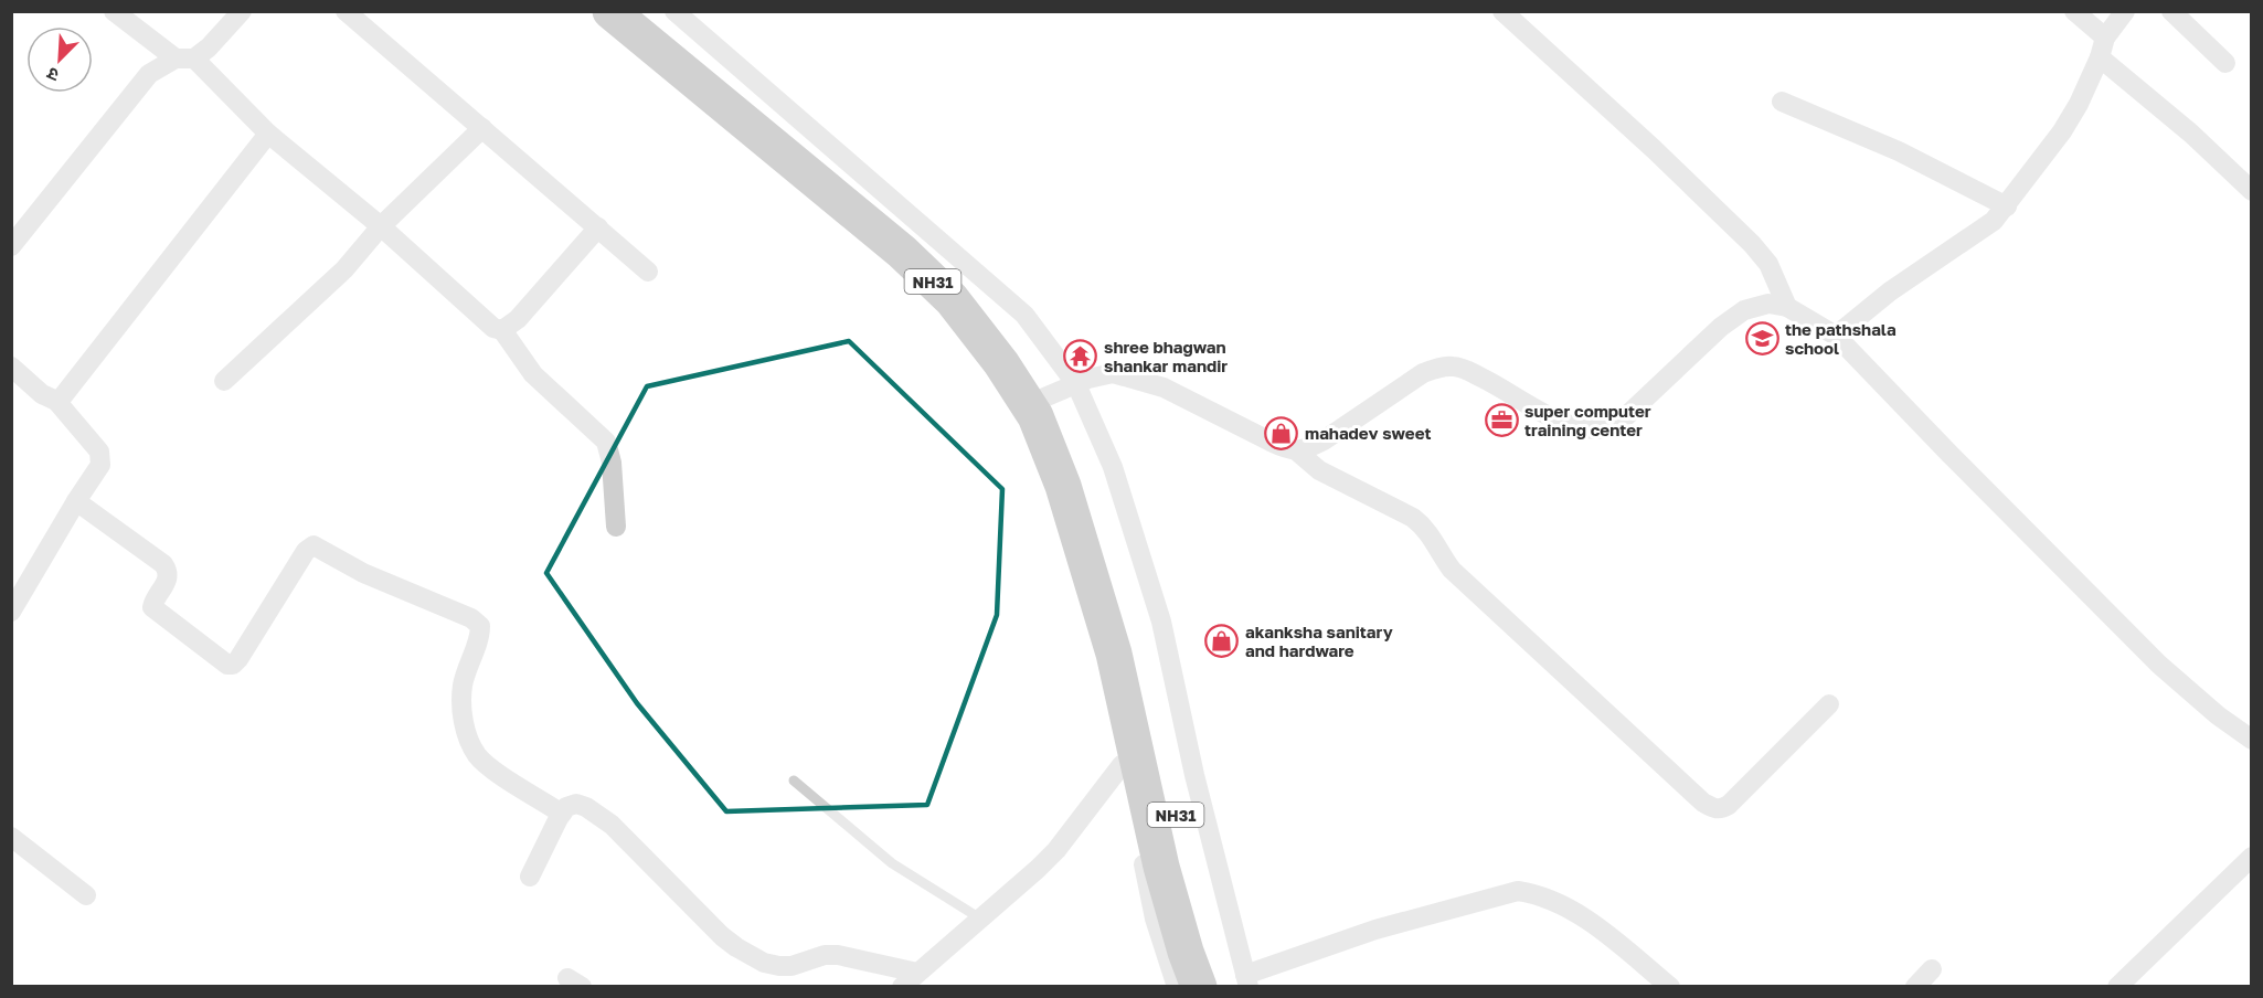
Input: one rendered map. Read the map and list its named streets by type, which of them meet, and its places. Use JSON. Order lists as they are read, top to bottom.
{
  "streets": {
    "highway": ["NH31"]
  },
  "places": {
    "school or university": ["the pathshala school"],
    "temple": ["shree bhagwan shankar mandir"],
    "office": ["super computer training center"],
    "shop": ["mahadev sweet", "akanksha sanitary and hardware"]
  },
  "north": "bottom left"
}
